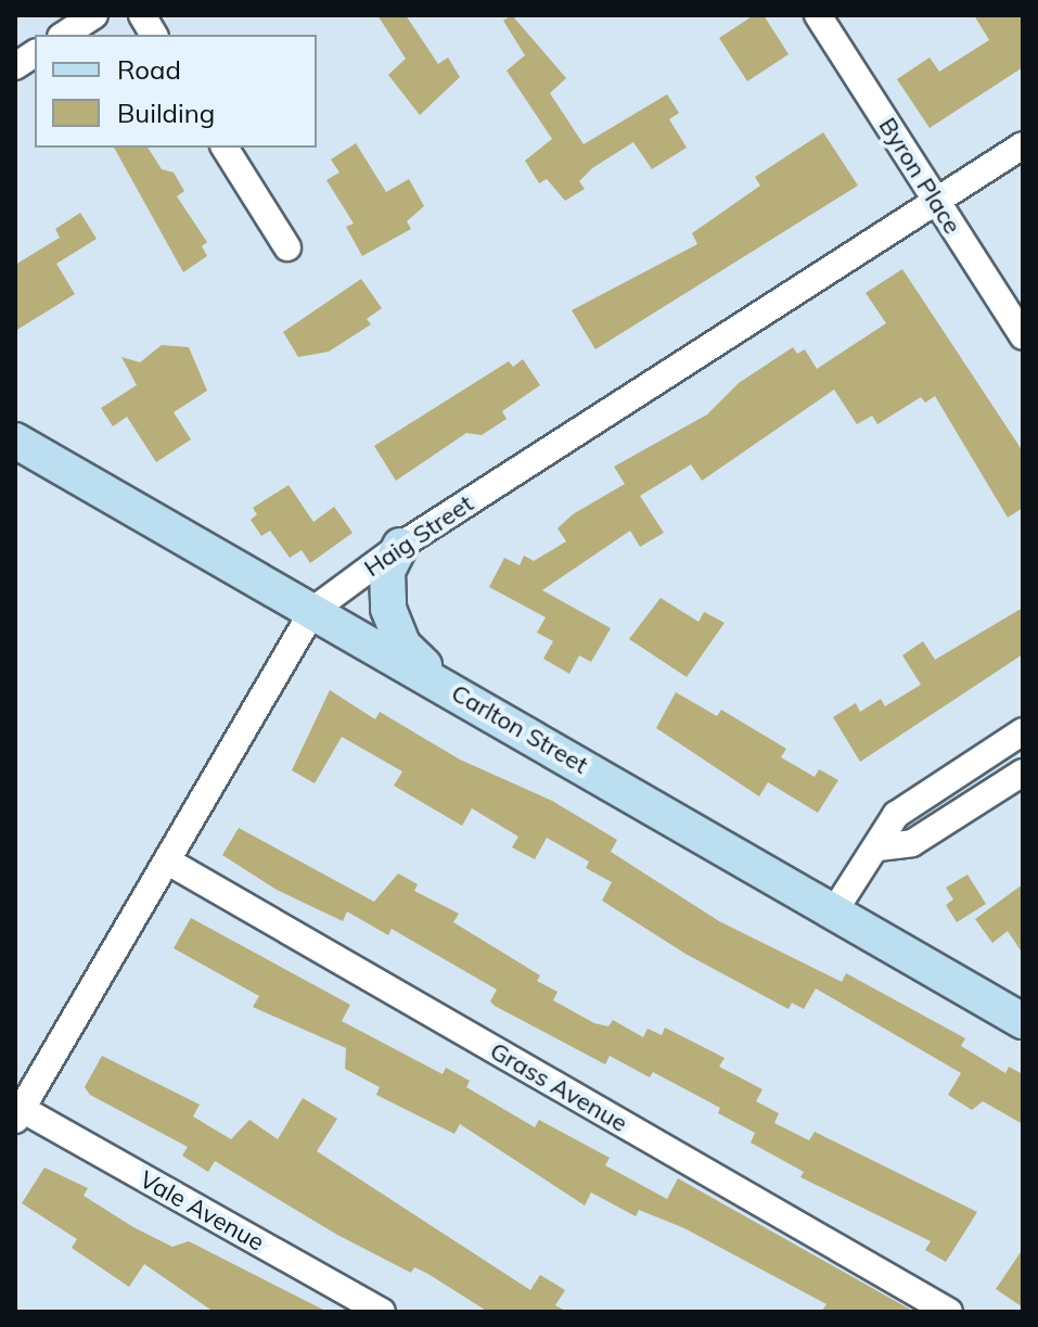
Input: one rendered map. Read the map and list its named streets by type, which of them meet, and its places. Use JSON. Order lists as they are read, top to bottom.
{
  "streets": {
    "main road": ["Carlton Street"],
    "street": [
      "Byron Place",
      "Haig Street",
      "Grass Avenue",
      "Vale Avenue"
    ]
  },
  "crossings": [
    ["Byron Place", "Haig Street"],
    ["Haig Street", "Carlton Street"],
    ["Haig Street", "Grass Avenue"],
    ["Haig Street", "Vale Avenue"]
  ],
  "legend": ["Road", "Building"]
}
